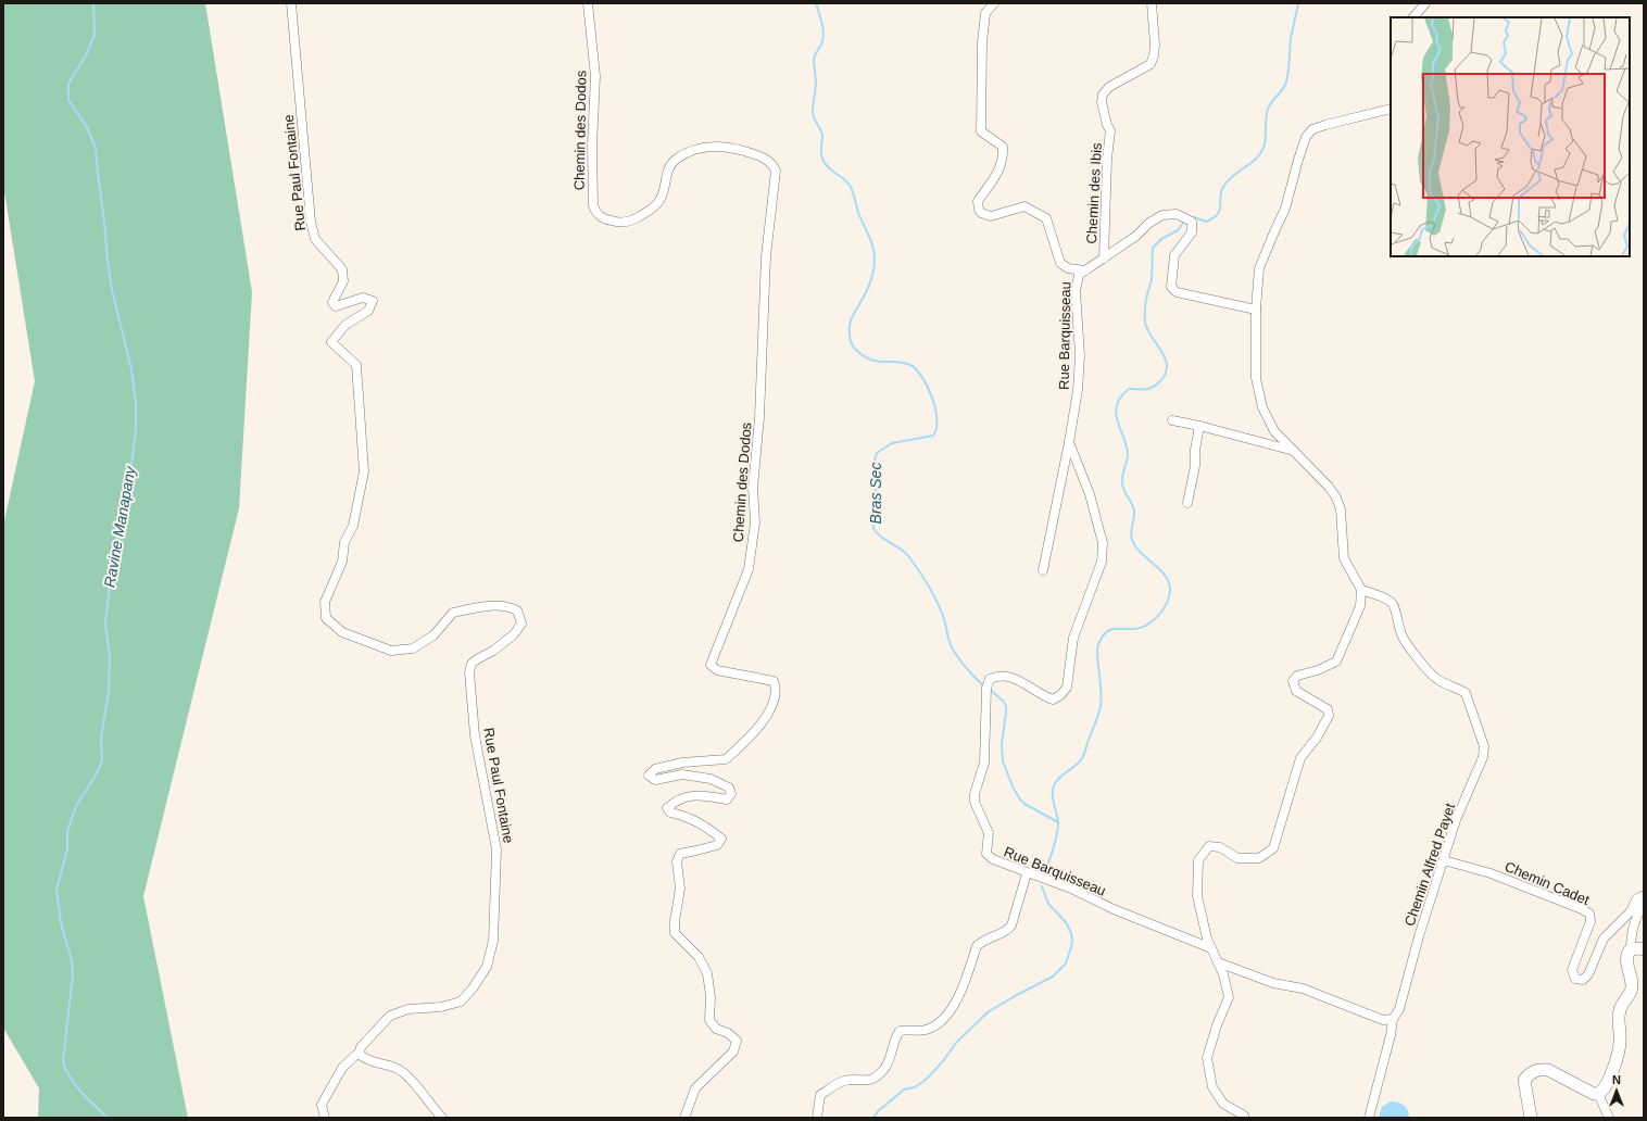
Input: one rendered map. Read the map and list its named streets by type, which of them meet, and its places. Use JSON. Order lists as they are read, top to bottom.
{
  "streets": {
    "street": [
      "Chemin des Dodos",
      "Rue Paul Fontaine",
      "Chemin des Ibis",
      "Rue Barquisseau",
      "Chemin Alfred Payet",
      "Chemin Cadet"
    ]
  },
  "crossings": [
    ["Chemin des Ibis", "Rue Barquisseau"],
    ["Chemin Alfred Payet", "Chemin Cadet"]
  ],
  "water": ["Bras Sec", "Ravine Manapany"],
  "north": "top"
}
